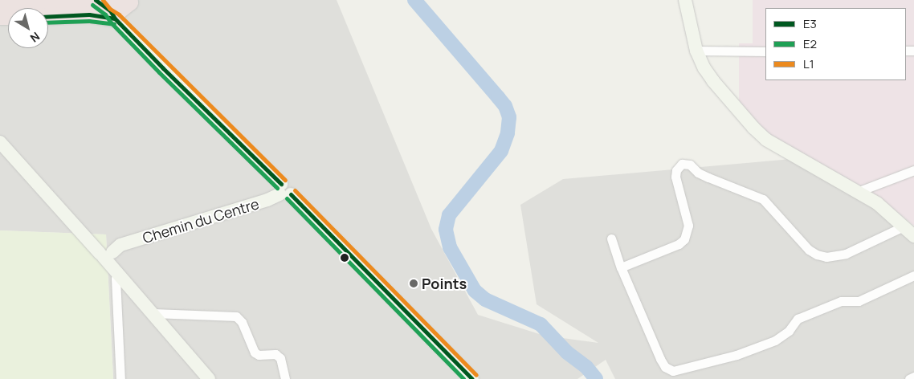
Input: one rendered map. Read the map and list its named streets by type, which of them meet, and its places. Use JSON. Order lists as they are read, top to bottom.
{
  "streets": {
    "street": ["Chemin du Centre"]
  },
  "places": ["Points"],
  "lines": ["transit line E3", "transit line L1", "transit line E2"],
  "legend": ["E3", "E2", "L1"],
  "north": "bottom right"
}
